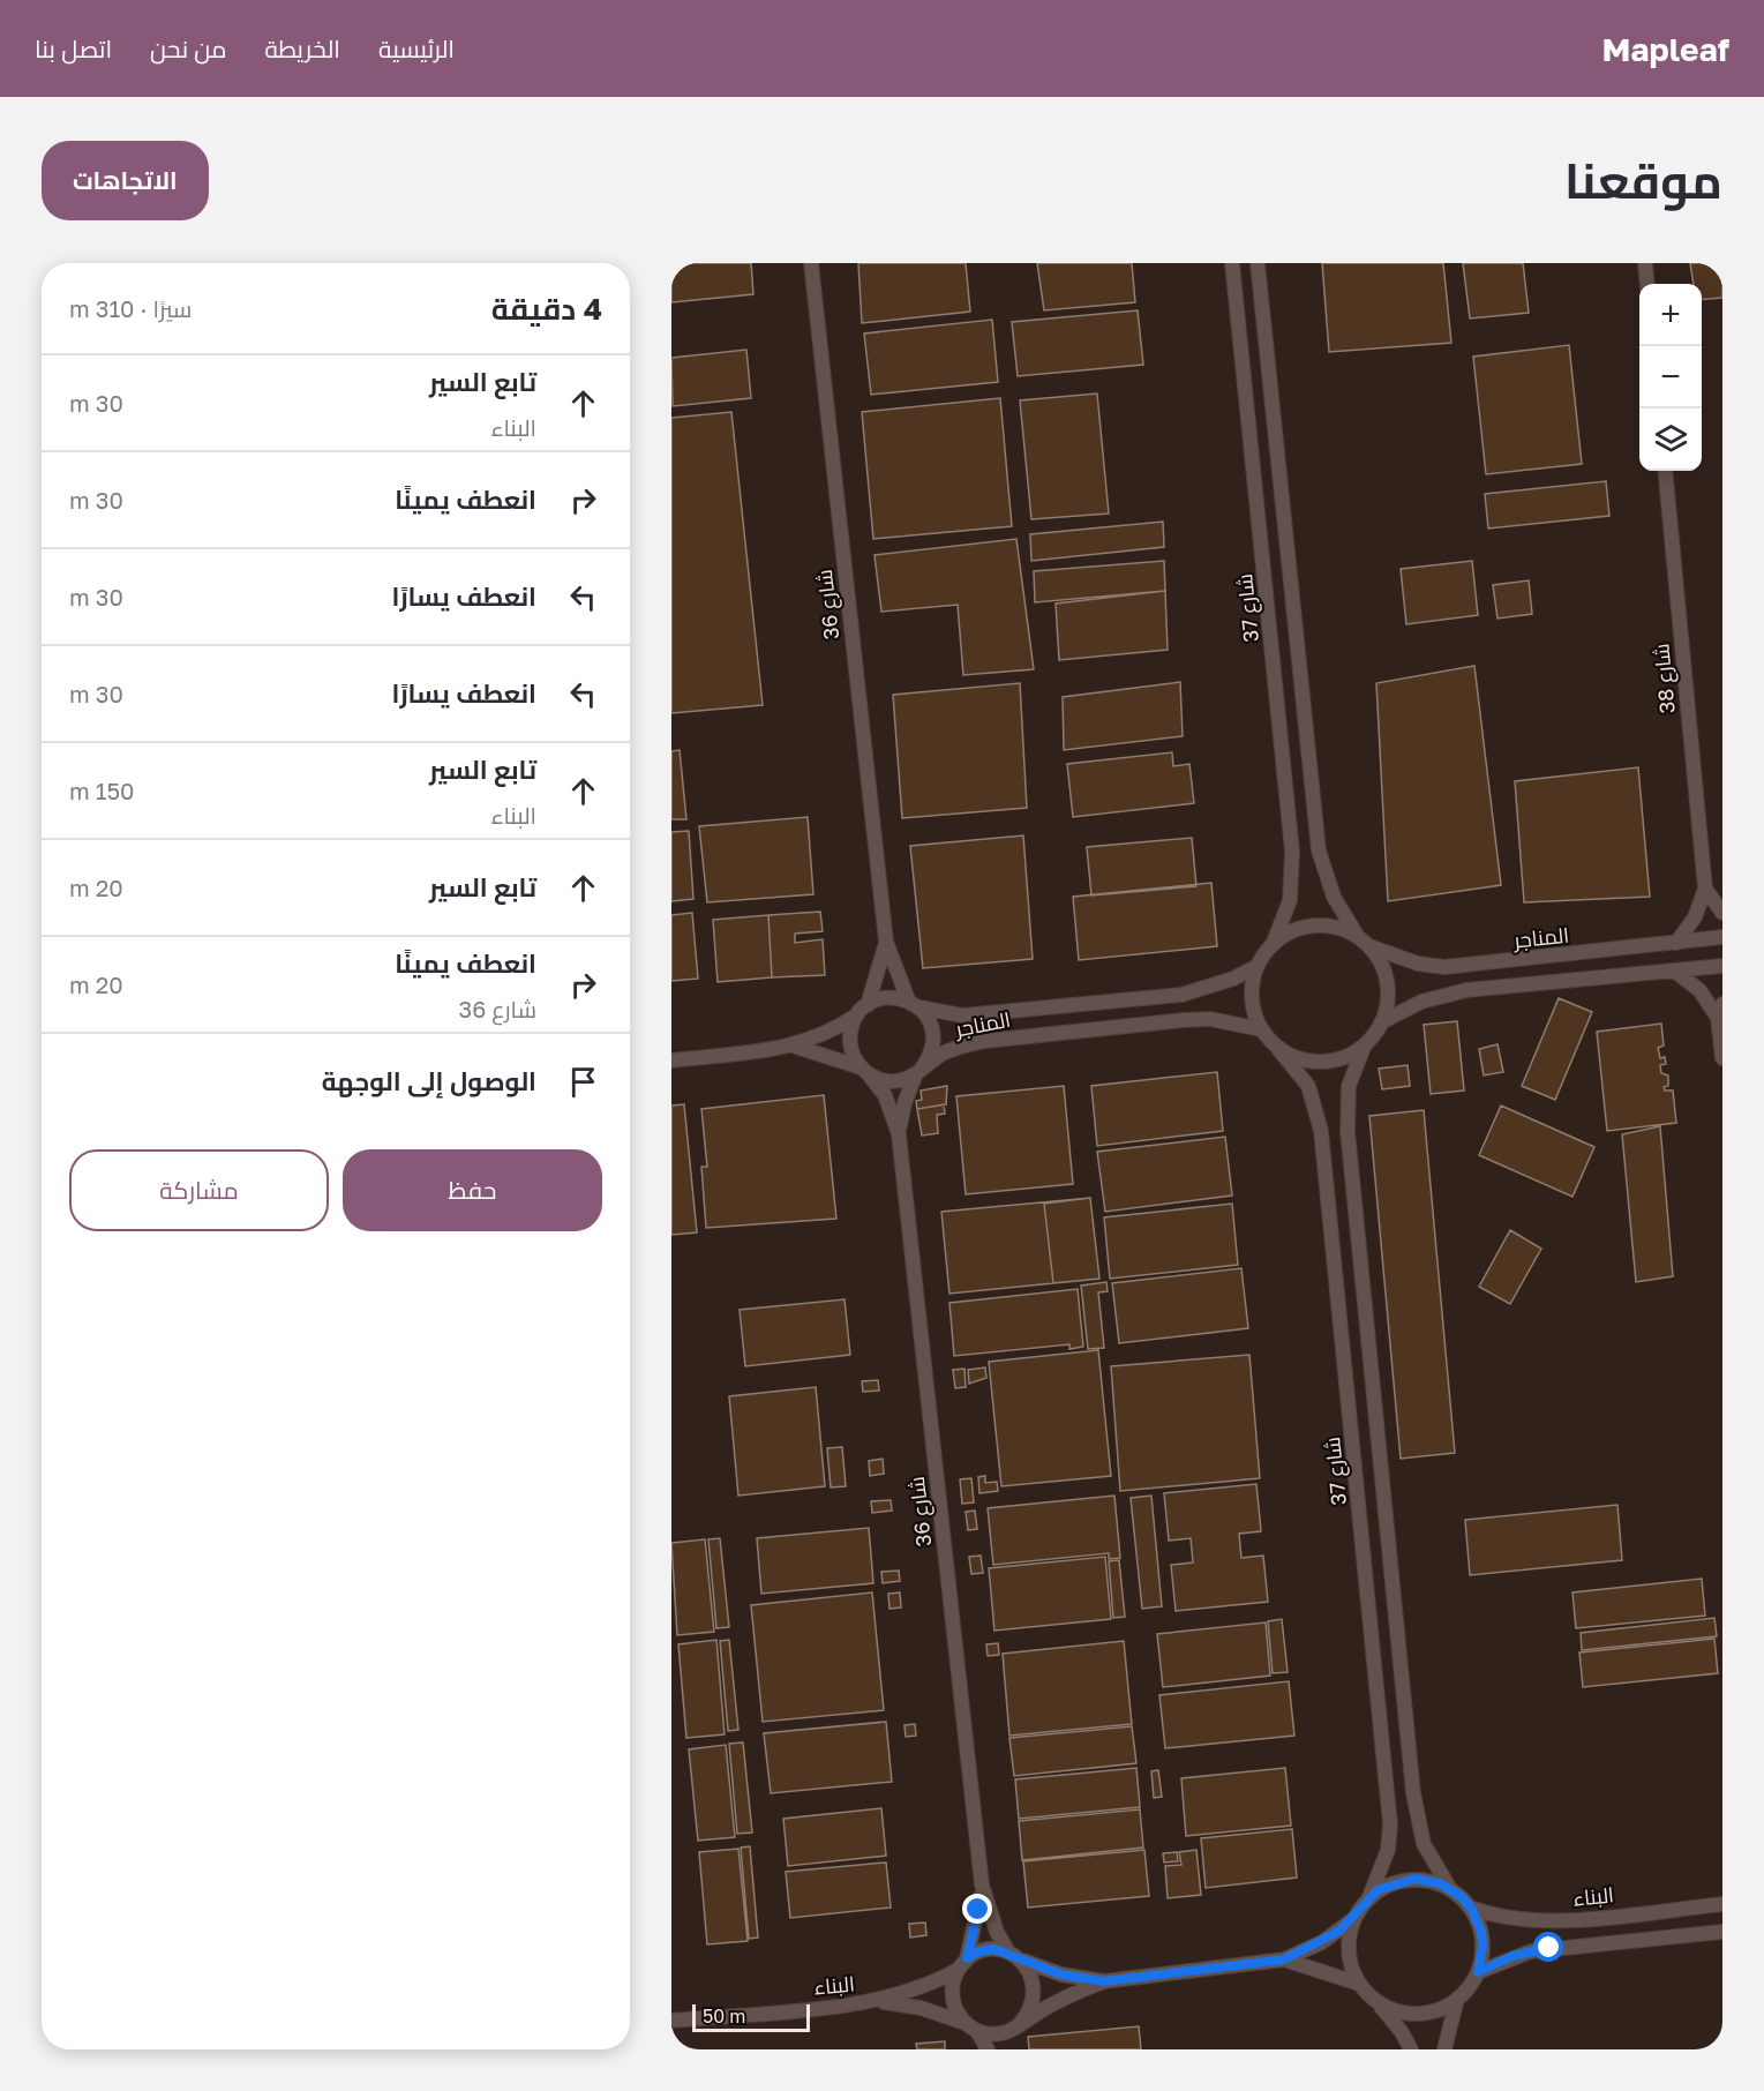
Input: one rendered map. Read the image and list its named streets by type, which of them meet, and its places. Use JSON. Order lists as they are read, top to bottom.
{
  "streets": {
    "street": [
      "شارع 36",
      "شارع 37",
      "شارع 38",
      "المناجر",
      "البناء"
    ]
  },
  "crossings": [
    ["شارع 36", "المناجر"],
    ["شارع 36", "البناء"],
    ["شارع 37", "المناجر"],
    ["شارع 37", "البناء"],
    ["شارع 38", "المناجر"]
  ],
  "scale_bar": "50 m",
  "page": {
    "header": "Mapleaf",
    "nav": [
      "الرئيسية",
      "الخريطة",
      "من نحن",
      "اتصل بنا"
    ],
    "title": "موقعنا",
    "buttons": [
      "الاتجاهات",
      ["حفظ", "مشاركة"]
    ],
    "heading": ["4 دقيقة", "سيرًا · 310 m"],
    "map_buttons": ["+", "−"],
    "list": [
      ["تابع السير", "البناء", "30 m"],
      ["انعطف يمينًا", "30 m"],
      ["انعطف يسارًا", "30 m"],
      ["انعطف يسارًا", "30 m"],
      ["تابع السير", "البناء", "150 m"],
      ["تابع السير", "20 m"],
      ["انعطف يمينًا", "شارع 36", "20 m"],
      "الوصول إلى الوجهة"
    ],
    "scale": "50 m"
  }
}
